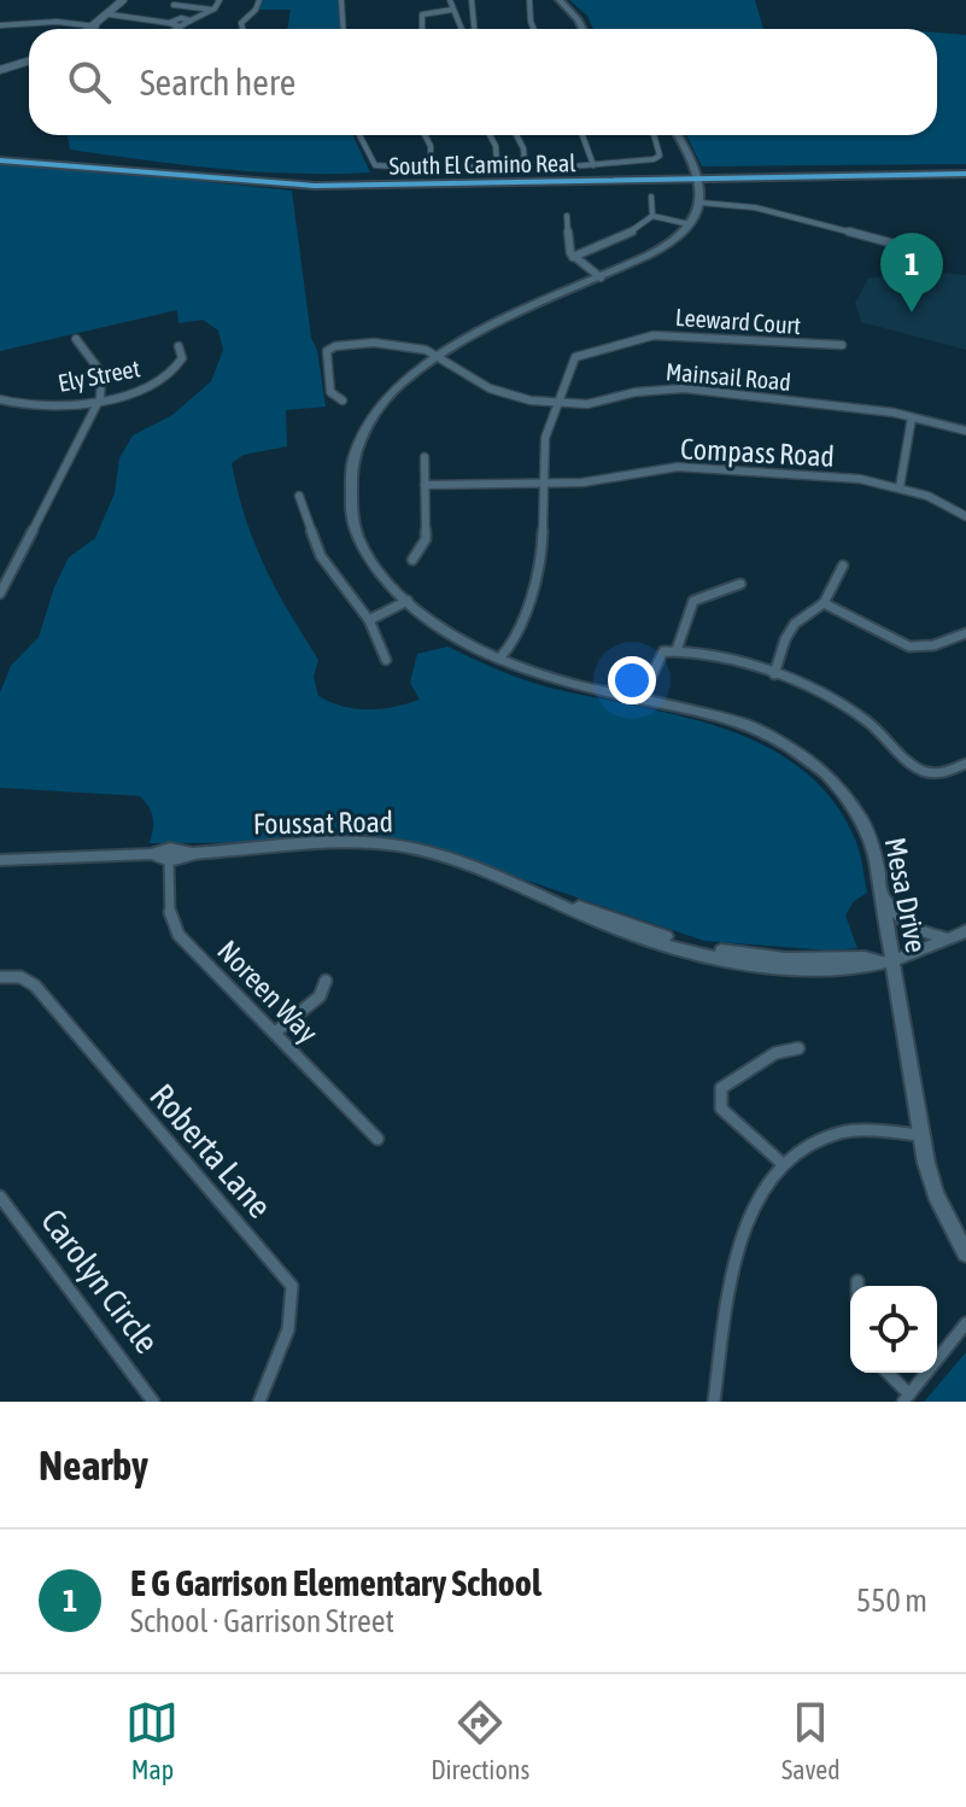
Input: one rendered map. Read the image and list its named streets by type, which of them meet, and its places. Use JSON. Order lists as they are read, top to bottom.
{
  "streets": {
    "main road": ["South El Camino Real", "Foussat Road", "Mesa Drive"],
    "street": [
      "Leeward Court",
      "Ely Street",
      "Mainsail Road",
      "Compass Road",
      "Noreen Way",
      "Roberta Lane",
      "Carolyn Circle"
    ]
  },
  "crossings": [
    ["Leeward Court", "Mainsail Road"],
    ["Mainsail Road", "Mesa Drive"],
    ["Foussat Road", "Mesa Drive"],
    ["Foussat Road", "Noreen Way"]
  ],
  "page": {
    "search": "Search here",
    "pins": "1",
    "heading": "Nearby",
    "list": [
      {
        "mark": "1",
        "name": "E G Garrison Elementary School",
        "note": "School · Garrison Street",
        "value": "550 m"
      }
    ],
    "nav": ["Map", "Directions", "Saved"]
  }
}
